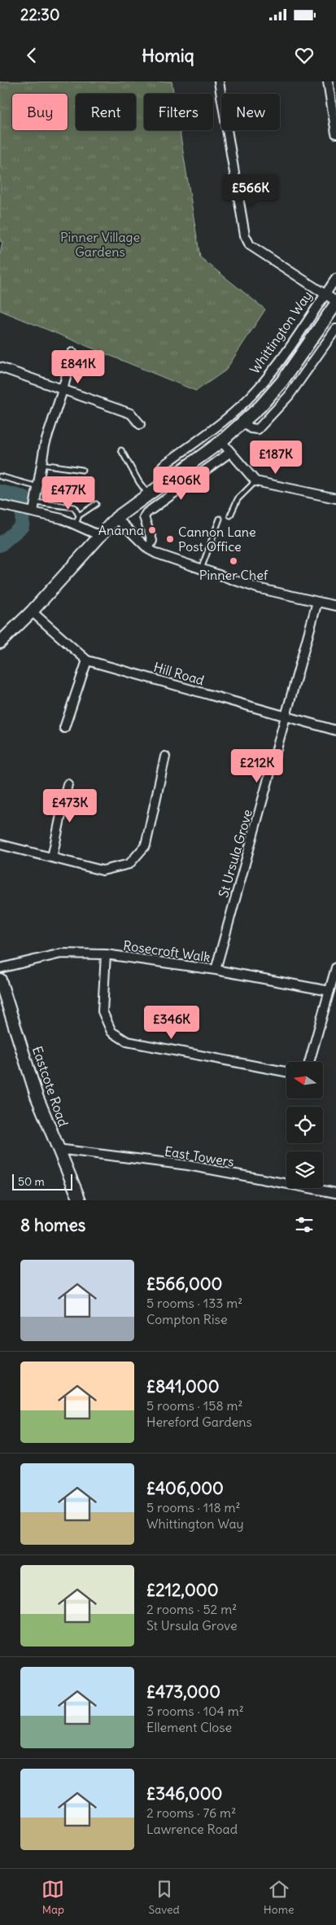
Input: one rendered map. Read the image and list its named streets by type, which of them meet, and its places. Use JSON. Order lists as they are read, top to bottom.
{
  "streets": {
    "street": [
      "Whittington Way",
      "Hill Road",
      "St Ursula Grove",
      "Rosecroft Walk",
      "Eastcote Road",
      "East Towers"
    ]
  },
  "crossings": [
    ["Hill Road", "St Ursula Grove"],
    ["St Ursula Grove", "Rosecroft Walk"],
    ["Eastcote Road", "East Towers"]
  ],
  "parks": ["Pinner Village Gardens"],
  "places": ["Ananna", "Cannon Lane Post Office", "Pinner Chef"],
  "scale_bar": "50 m",
  "north": "left",
  "page": {
    "status": "22:30",
    "header": "Homiq",
    "chip": [
      "Buy",
      "Rent",
      "Filters",
      "New"
    ],
    "price": [
      "£566K",
      "£841K",
      "£187K",
      "£406K",
      "£477K",
      "£212K",
      "£473K",
      "£346K"
    ],
    "scale": "50 m",
    "heading": "8 homes",
    "list": [
      {
        "name": "£566,000",
        "note": "5 rooms · 133 m² · Compton Rise"
      },
      {
        "name": "£841,000",
        "note": "5 rooms · 158 m² · Hereford Gardens"
      },
      {
        "name": "£406,000",
        "note": "5 rooms · 118 m² · Whittington Way"
      },
      {
        "name": "£212,000",
        "note": "2 rooms · 52 m² · St Ursula Grove"
      },
      {
        "name": "£473,000",
        "note": "3 rooms · 104 m² · Ellement Close"
      },
      {
        "name": "£346,000",
        "note": "2 rooms · 76 m² · Lawrence Road"
      }
    ],
    "tabs": ["Map", "Saved", "Home"]
  }
}
